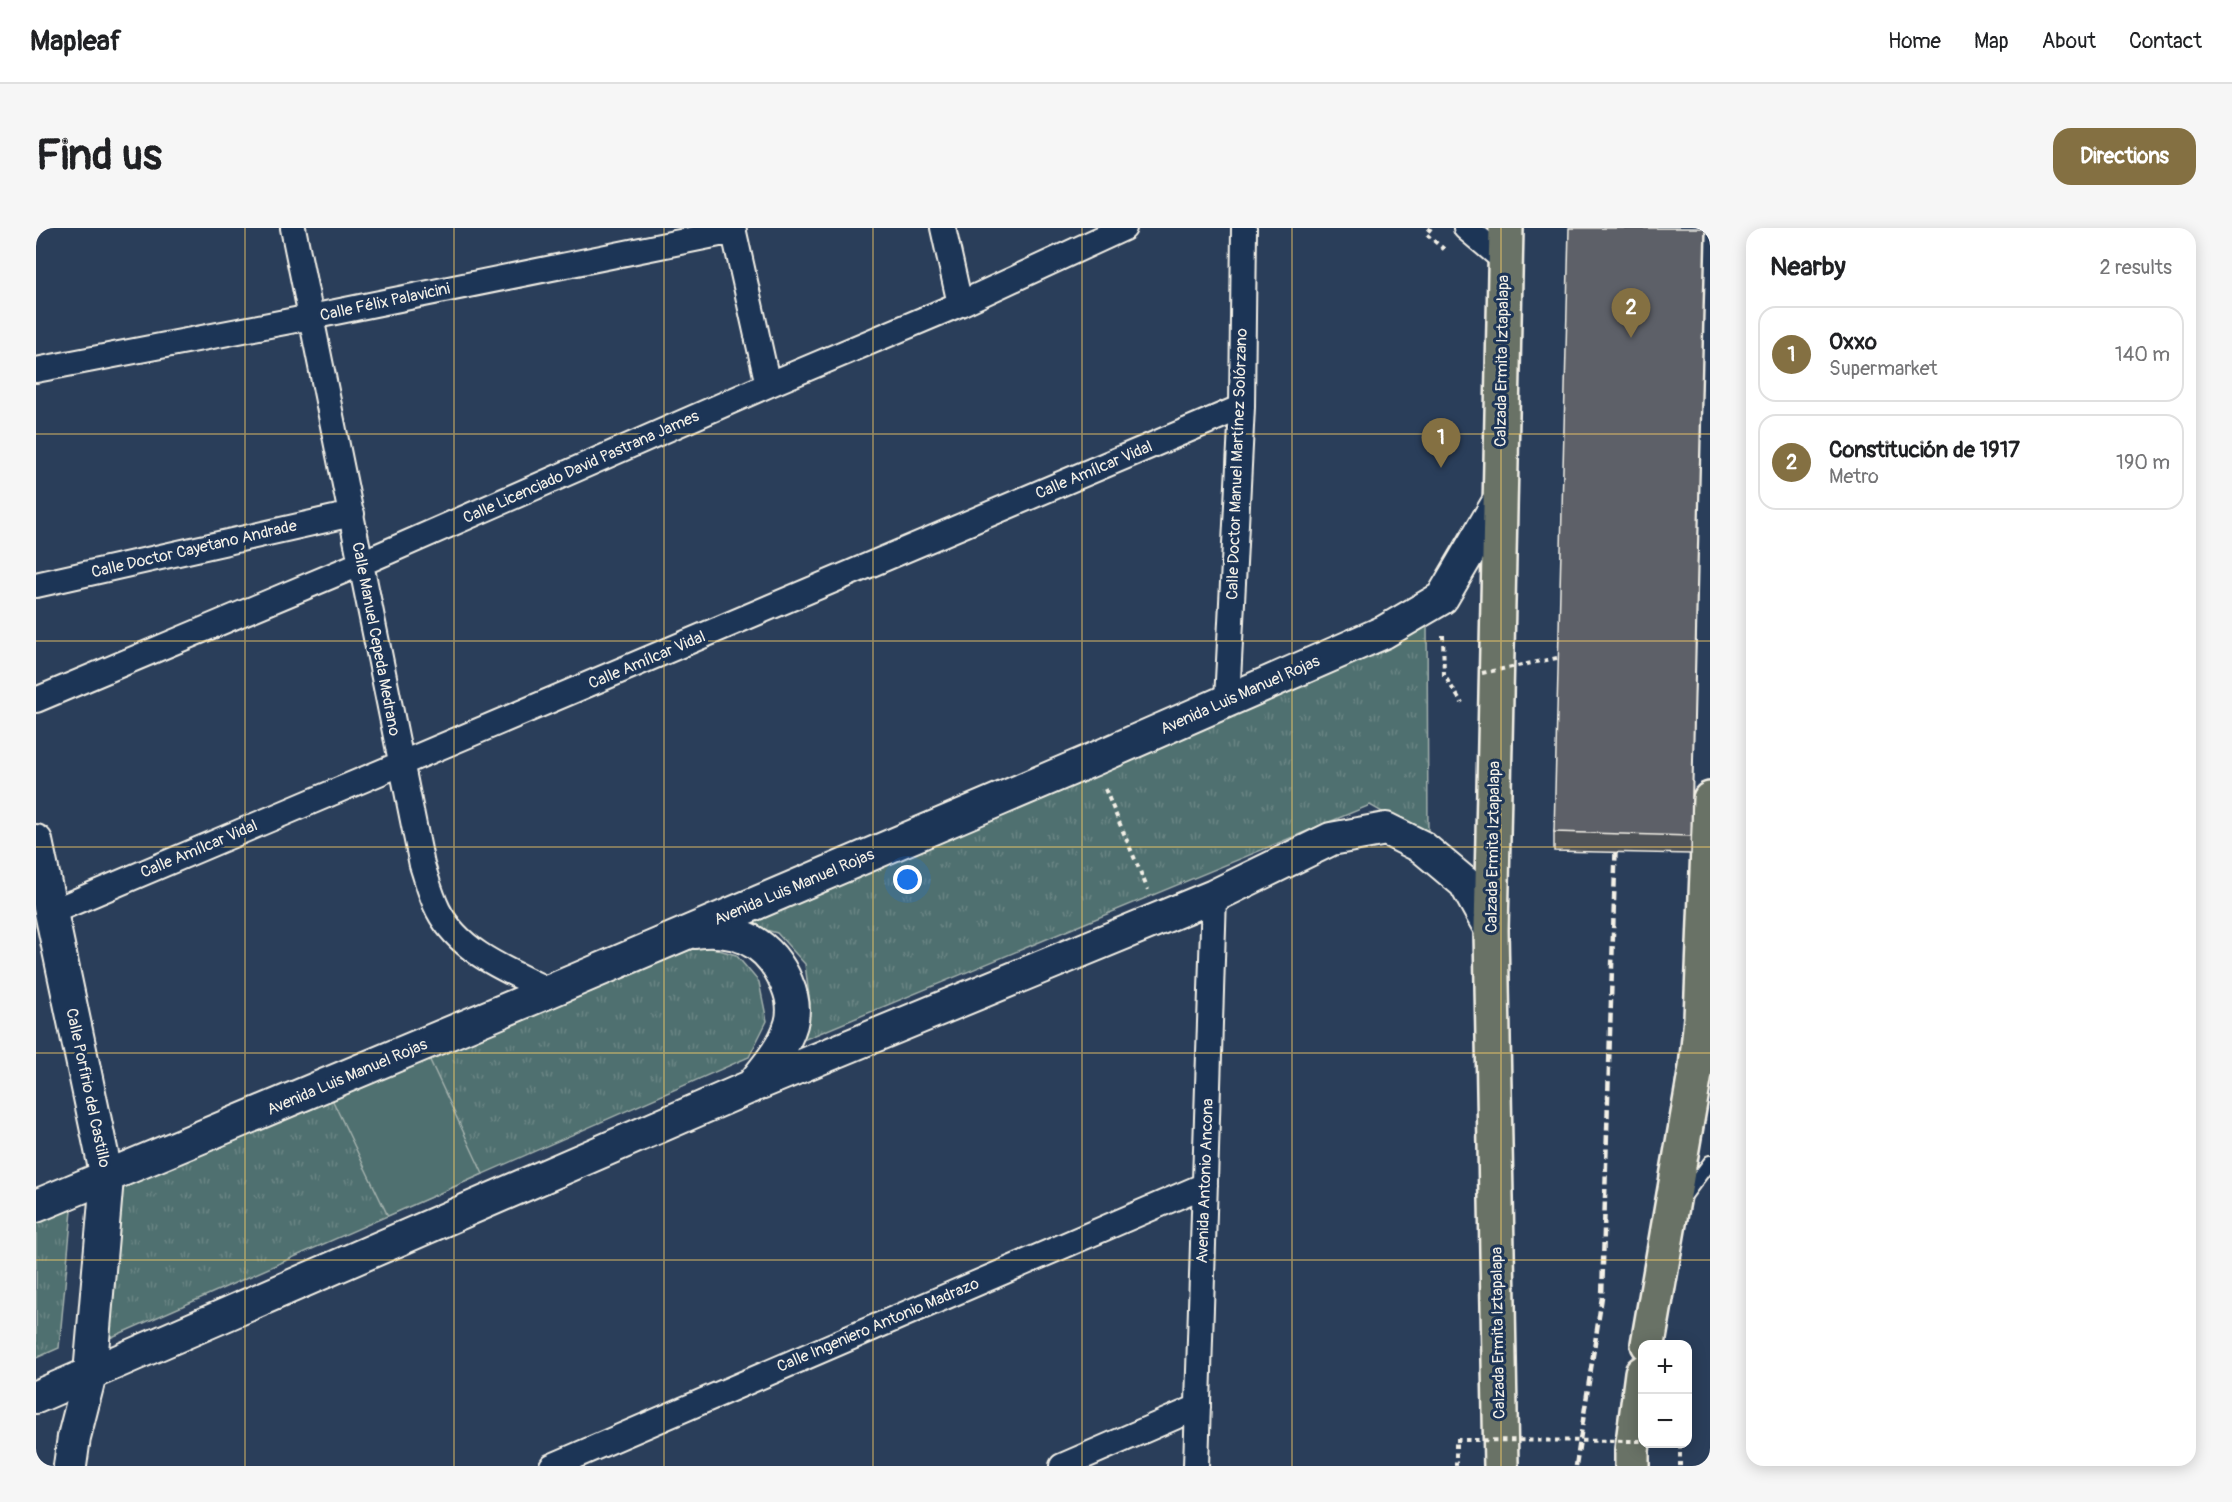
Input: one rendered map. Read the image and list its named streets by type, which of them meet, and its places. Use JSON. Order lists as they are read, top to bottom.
{
  "streets": {
    "main road": ["Calzada Ermita Iztapalapa"],
    "street": [
      "Calle Félix Palavicini",
      "Calle Doctor Manuel Martínez Solórzano",
      "Calle Licenciado David Pastrana James",
      "Calle Amílcar Vidal",
      "Calle Doctor Cayetano Andrade",
      "Calle Manuel Cepeda Medrano",
      "Avenida Luis Manuel Rojas",
      "Calle Porfirio del Castillo",
      "Avenida Antonio Ancona",
      "Calle Ingeniero Antonio Madrazo"
    ]
  },
  "crossings": [
    ["Calle Félix Palavicini", "Calle Manuel Cepeda Medrano"],
    ["Calzada Ermita Iztapalapa", "Avenida Luis Manuel Rojas"],
    ["Calle Doctor Manuel Martínez Solórzano", "Calle Amílcar Vidal"],
    ["Calle Doctor Manuel Martínez Solórzano", "Avenida Luis Manuel Rojas"],
    ["Calle Licenciado David Pastrana James", "Calle Manuel Cepeda Medrano"],
    ["Calle Amílcar Vidal", "Calle Manuel Cepeda Medrano"],
    ["Calle Amílcar Vidal", "Calle Porfirio del Castillo"],
    ["Calle Doctor Cayetano Andrade", "Calle Manuel Cepeda Medrano"],
    ["Calle Manuel Cepeda Medrano", "Avenida Luis Manuel Rojas"],
    ["Avenida Luis Manuel Rojas", "Calle Porfirio del Castillo"],
    ["Avenida Antonio Ancona", "Calle Ingeniero Antonio Madrazo"]
  ],
  "page": {
    "header": "Mapleaf",
    "nav": [
      "Home",
      "Map",
      "About",
      "Contact"
    ],
    "buttons": "Directions",
    "title": "Find us",
    "heading": ["Nearby", "2 results"],
    "pins": ["2", "1"],
    "list": [
      {
        "mark": "1",
        "name": "Oxxo",
        "note": "Supermarket",
        "value": "140 m"
      },
      {
        "mark": "2",
        "name": "Constitución de 1917",
        "note": "Metro",
        "value": "190 m"
      }
    ],
    "map_buttons": ["+", "−"]
  }
}
